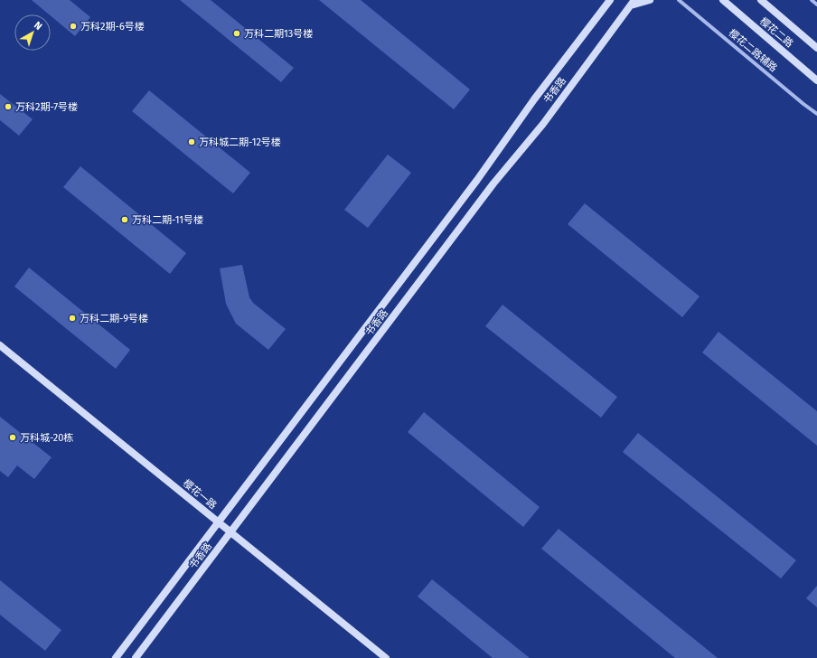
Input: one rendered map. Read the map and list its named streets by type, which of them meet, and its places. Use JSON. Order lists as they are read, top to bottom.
{
  "streets": {
    "street": [
      "樱花二路",
      "樱花二路辅路",
      "书香路",
      "樱花一路"
    ]
  },
  "crossings": [
    ["书香路", "樱花一路"]
  ],
  "places": [
    "万科2期-6号楼",
    "万科二期13号楼",
    "万科2期-7号楼",
    "万科城二期-12号楼",
    "万科二期-11号楼",
    "万科二期-9号楼",
    "万科城-20栋"
  ],
  "north": "top right"
}
